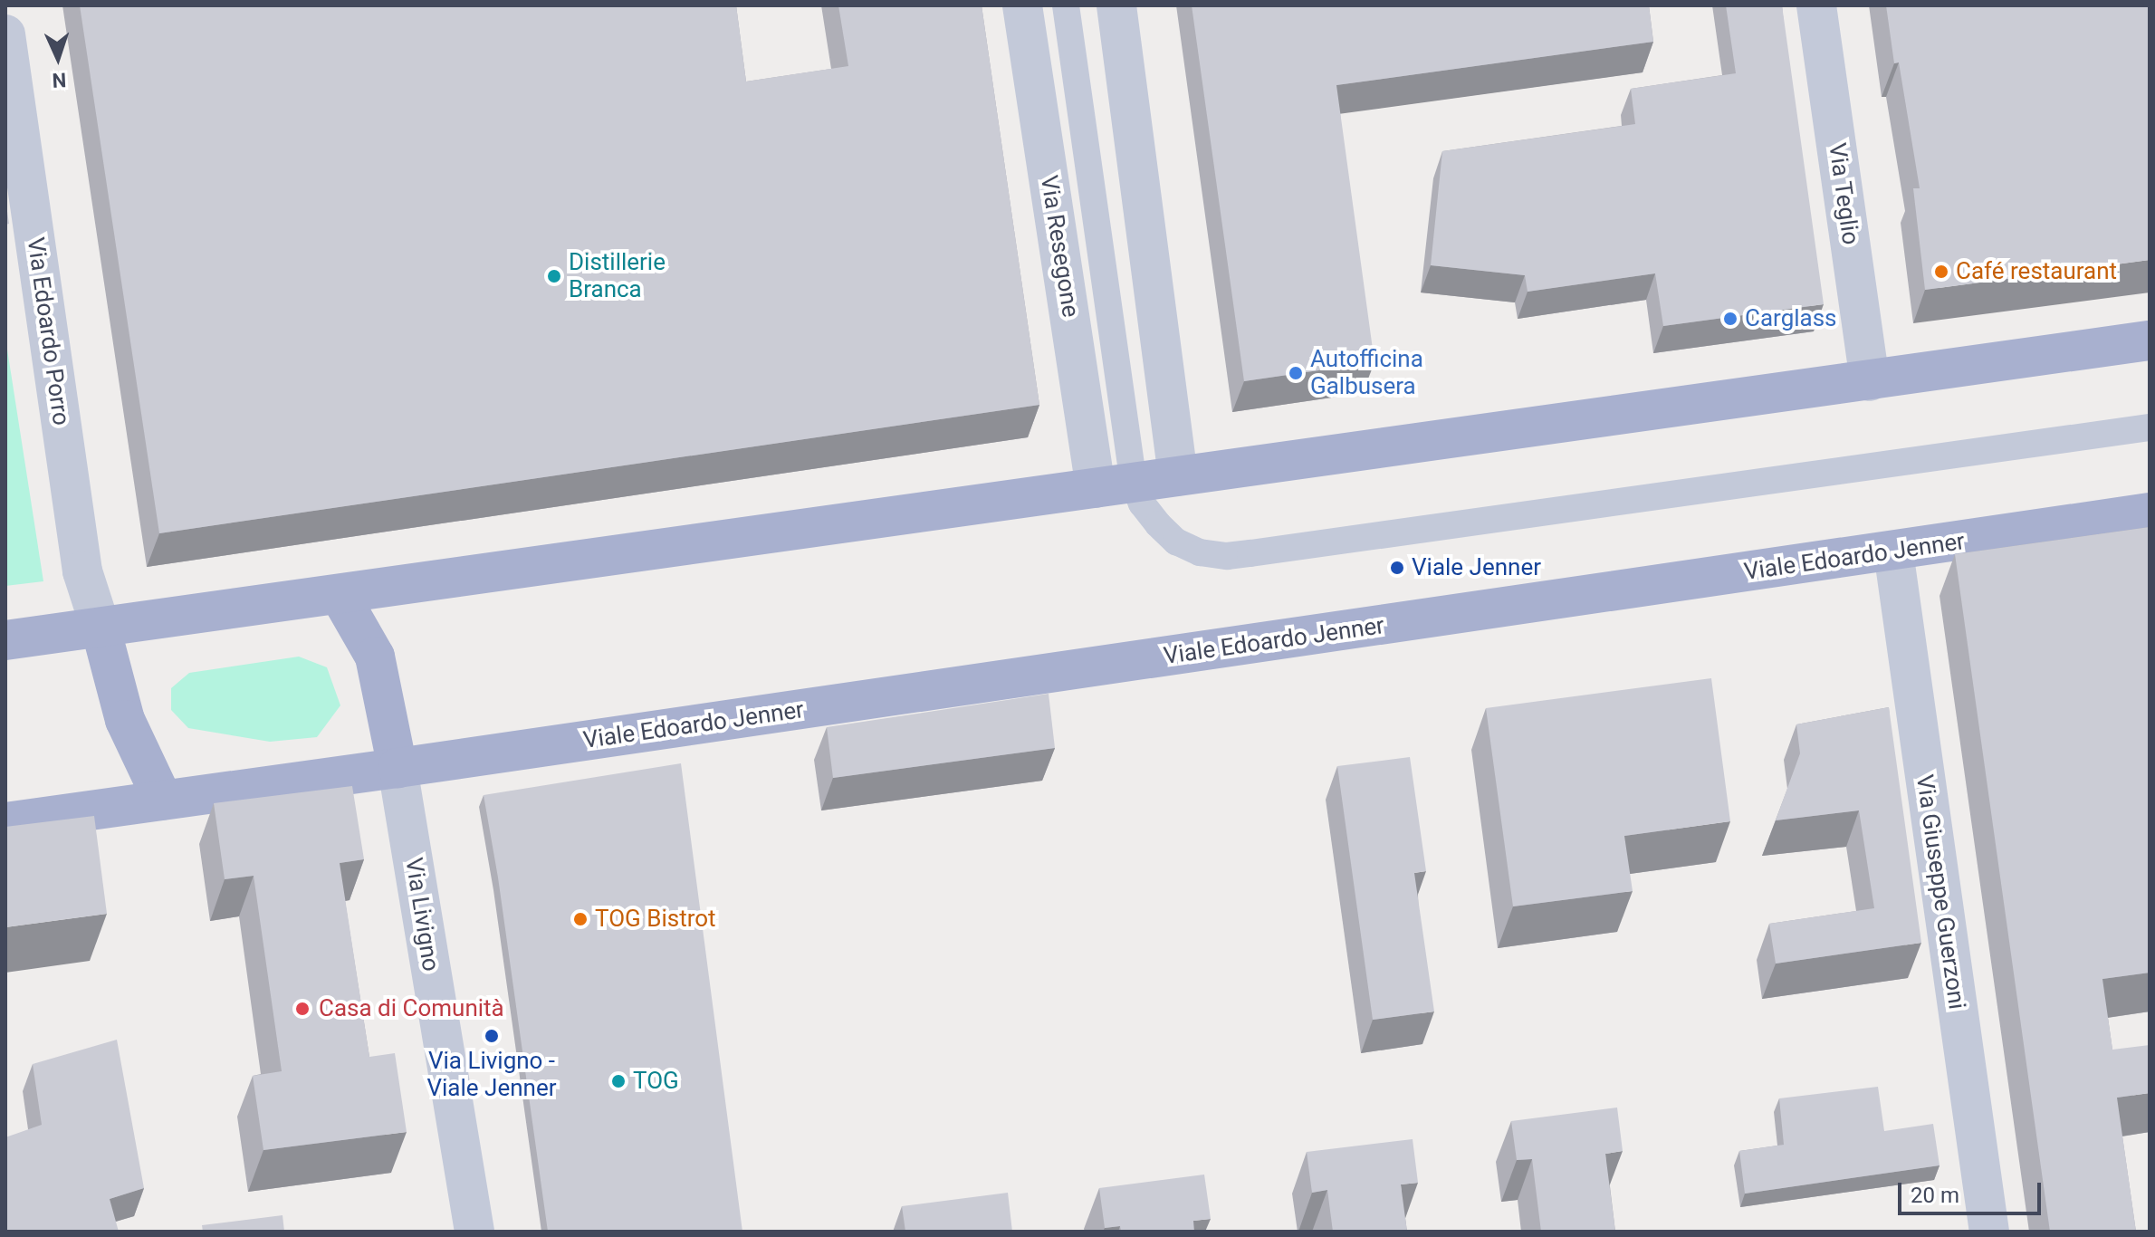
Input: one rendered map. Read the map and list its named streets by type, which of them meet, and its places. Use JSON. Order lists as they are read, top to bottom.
{
  "streets": {
    "main road": ["Viale Edoardo Jenner"],
    "street": [
      "Via Teglio",
      "Via Resegone",
      "Via Edoardo Porro",
      "Via Giuseppe Guerzoni",
      "Via Livigno"
    ]
  },
  "crossings": [
    ["Viale Edoardo Jenner", "Via Giuseppe Guerzoni"],
    ["Viale Edoardo Jenner", "Via Livigno"]
  ],
  "places": [
    "Café restaurant",
    "Distillerie Branca",
    "Carglass",
    "Autofficina Galbusera",
    "Viale Jenner",
    "TOG Bistrot",
    "Casa di Comunità",
    "Via Livigno - Viale Jenner",
    "TOG"
  ],
  "scale_bar": "20 m",
  "north": "bottom"
}
